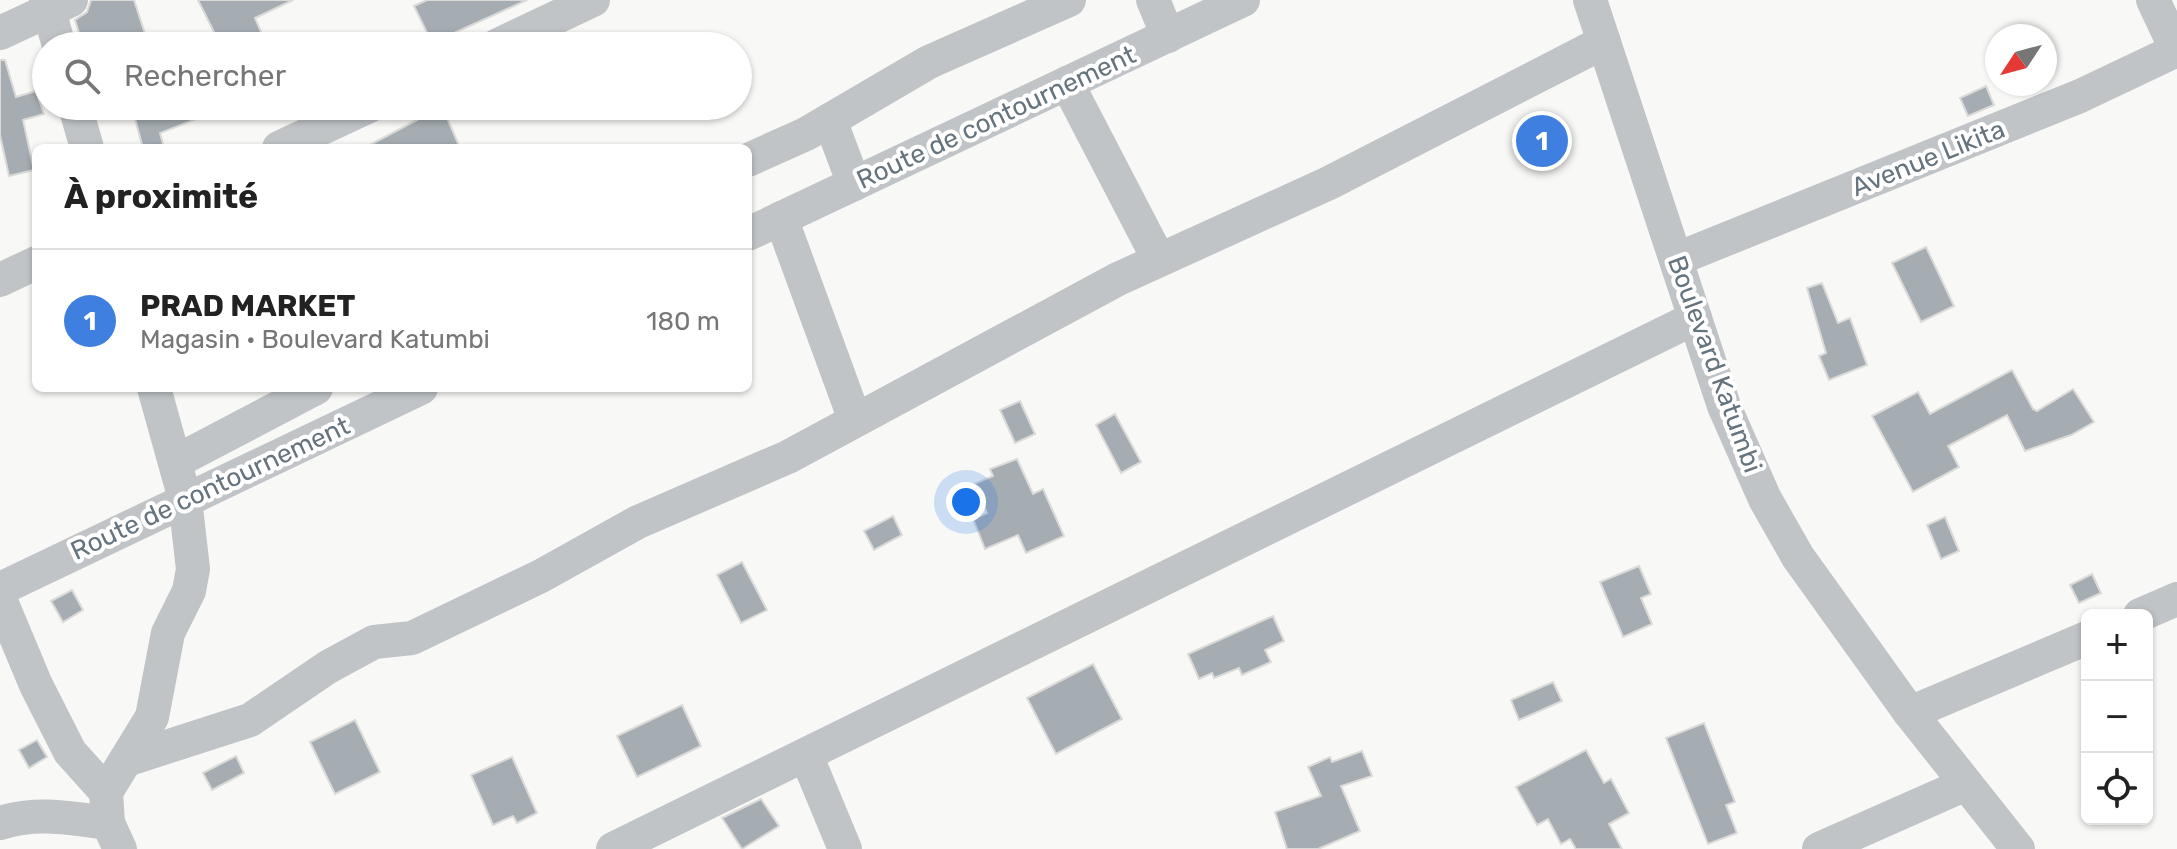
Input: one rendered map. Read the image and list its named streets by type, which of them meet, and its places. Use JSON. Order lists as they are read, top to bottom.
{
  "streets": {
    "street": ["Route de contournement", "Avenue Likita", "Boulevard Katumbi"]
  },
  "crossings": [
    ["Avenue Likita", "Boulevard Katumbi"]
  ],
  "north": "bottom left",
  "page": {
    "search": "Rechercher",
    "pins": "1",
    "heading": "À proximité",
    "list": [
      {
        "mark": "1",
        "name": "PRAD MARKET",
        "note": "Magasin · Boulevard Katumbi",
        "value": "180 m"
      }
    ],
    "map_buttons": ["+", "−"]
  }
}
